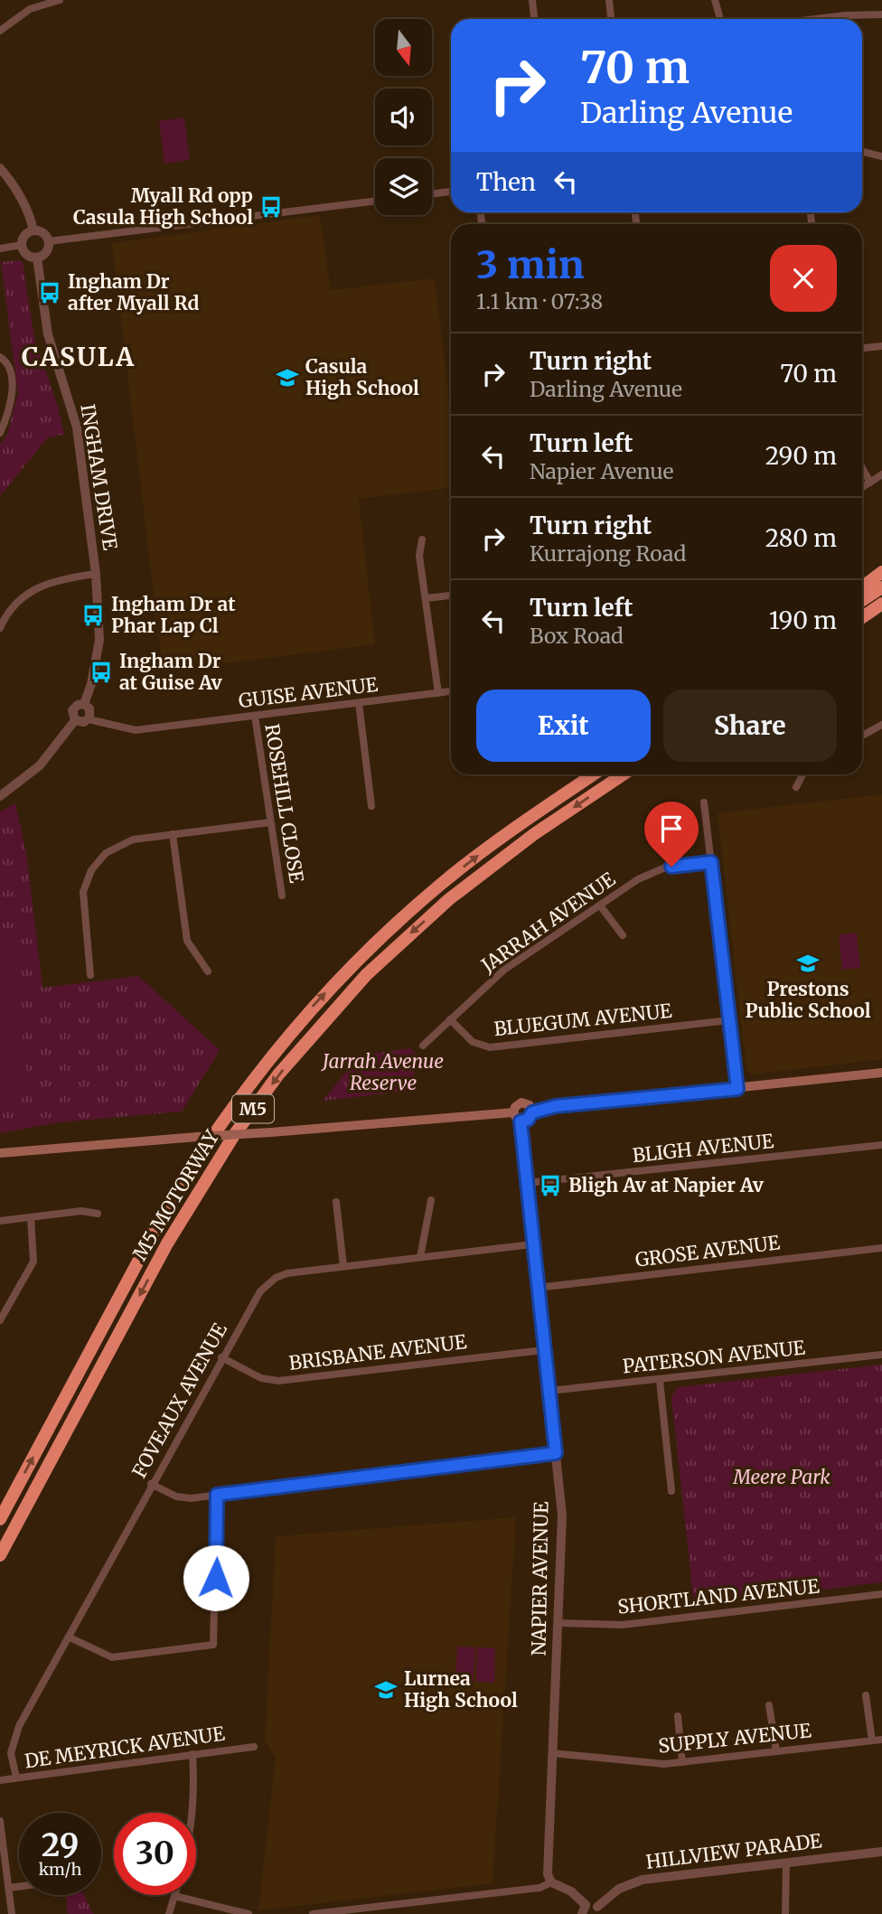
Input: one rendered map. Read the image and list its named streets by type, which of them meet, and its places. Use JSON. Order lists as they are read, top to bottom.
{
  "streets": {
    "highway": ["M5", "M5 MOTORWAY"],
    "street": [
      "INGHAM DRIVE",
      "GUISE AVENUE",
      "ROSEHILL CLOSE",
      "JARRAH AVENUE",
      "BLUEGUM AVENUE",
      "BLIGH AVENUE",
      "GROSE AVENUE",
      "BRISBANE AVENUE",
      "PATERSON AVENUE",
      "FOVEAUX AVENUE",
      "NAPIER AVENUE",
      "SHORTLAND AVENUE",
      "SUPPLY AVENUE",
      "DE MEYRICK AVENUE",
      "HILLVIEW PARADE"
    ]
  },
  "crossings": [
    ["INGHAM DRIVE", "GUISE AVENUE"],
    ["GUISE AVENUE", "ROSEHILL CLOSE"],
    ["JARRAH AVENUE", "BLUEGUM AVENUE"],
    ["BLIGH AVENUE", "NAPIER AVENUE"],
    ["GROSE AVENUE", "NAPIER AVENUE"],
    ["BRISBANE AVENUE", "FOVEAUX AVENUE"],
    ["BRISBANE AVENUE", "NAPIER AVENUE"],
    ["PATERSON AVENUE", "NAPIER AVENUE"],
    ["FOVEAUX AVENUE", "NAPIER AVENUE"],
    ["FOVEAUX AVENUE", "DE MEYRICK AVENUE"],
    ["NAPIER AVENUE", "SHORTLAND AVENUE"],
    ["NAPIER AVENUE", "SUPPLY AVENUE"]
  ],
  "districts": ["CASULA"],
  "parks": ["Jarrah Avenue Reserve", "Meere Park"],
  "places": {
    "bus stop": [
      "Myall Rd opp Casula High School",
      "Ingham Dr after Myall Rd",
      "Ingham Dr at Phar Lap Cl",
      "Ingham Dr at Guise Av",
      "Bligh Av at Napier Av"
    ],
    "school or university": ["Casula High School", "Prestons Public School", "Lurnea High School"]
  },
  "north": "bottom",
  "page": {
    "turn": ["70 m", "Darling Avenue"],
    "then": "Then",
    "heading": ["3 min", "1.1 km · 07:38"],
    "list": [
      {
        "name": "Turn right",
        "note": "Darling Avenue",
        "value": "70 m"
      },
      {
        "name": "Turn left",
        "note": "Napier Avenue",
        "value": "290 m"
      },
      {
        "name": "Turn right",
        "note": "Kurrajong Road",
        "value": "280 m"
      },
      {
        "name": "Turn left",
        "note": "Box Road",
        "value": "190 m"
      }
    ],
    "buttons": ["Exit", "Share"],
    "speed": "29 km/h",
    "limit": "30"
  }
}
